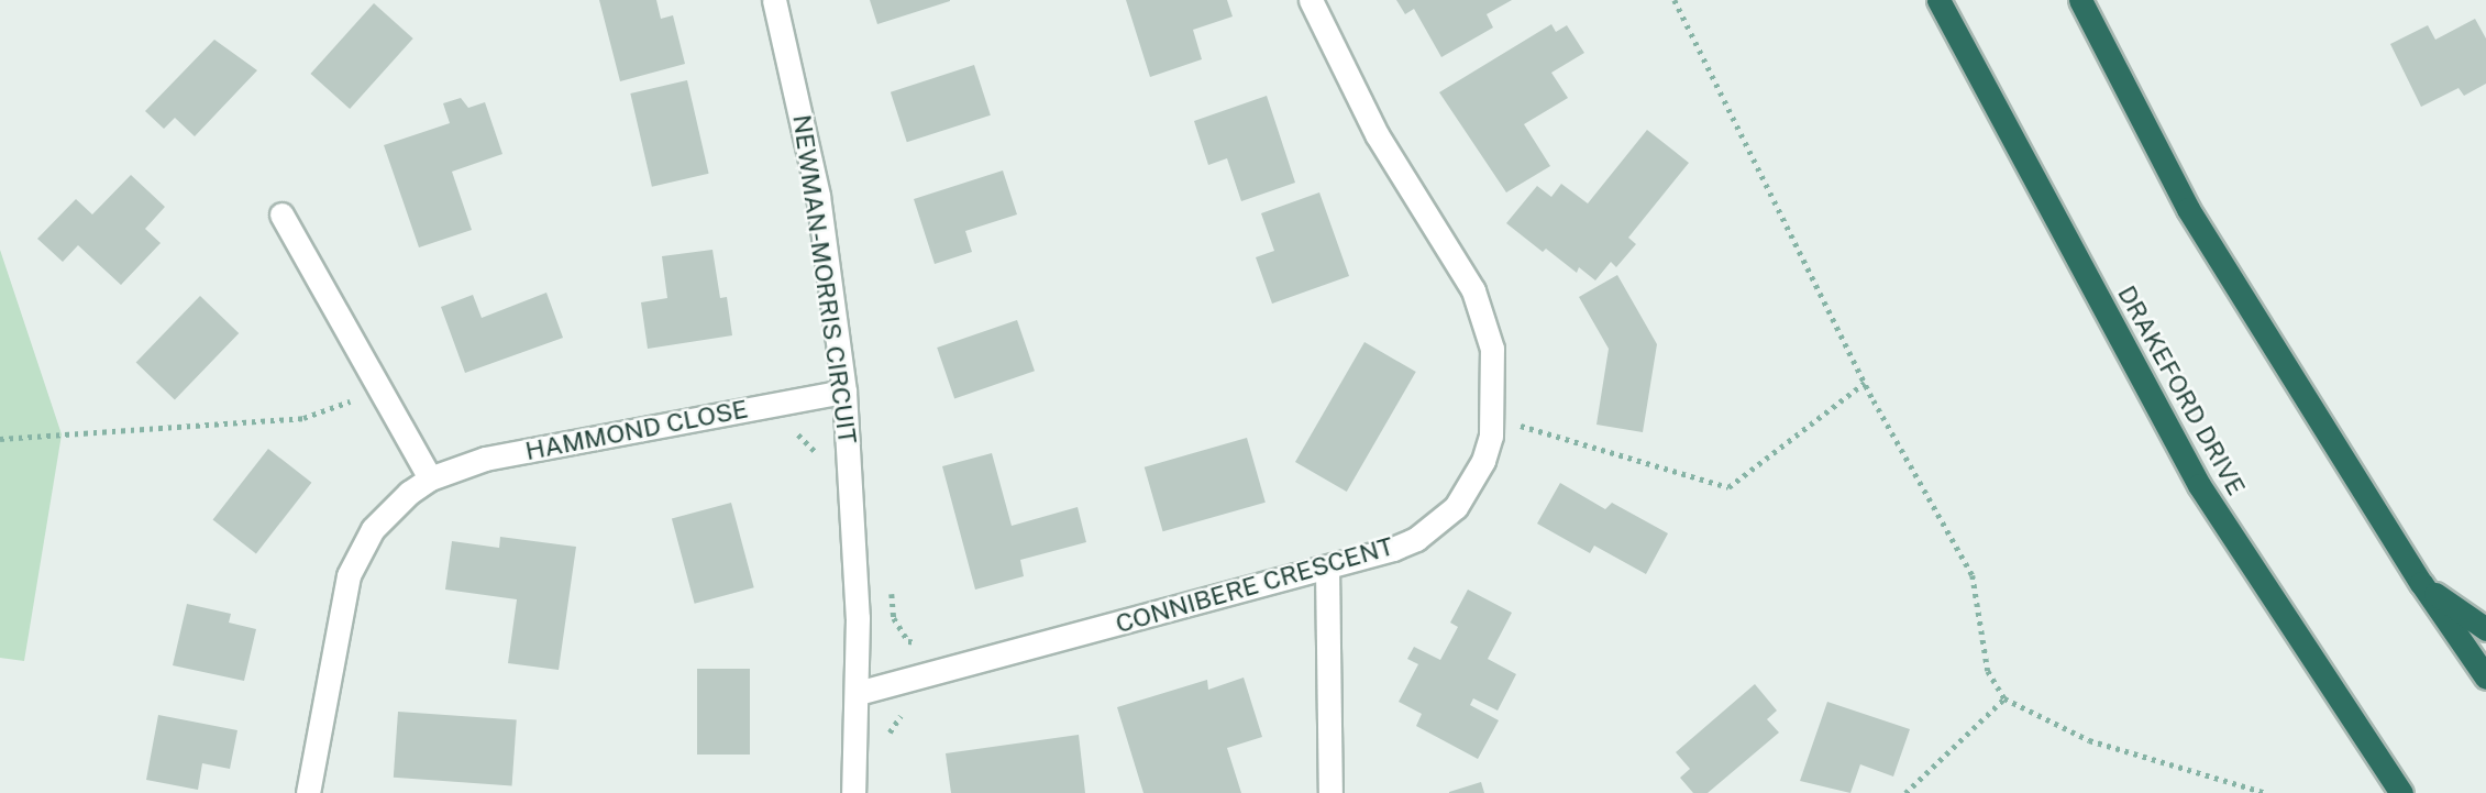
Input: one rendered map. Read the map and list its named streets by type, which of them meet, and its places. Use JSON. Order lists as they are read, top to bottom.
{
  "streets": {
    "highway": ["DRAKEFORD DRIVE"],
    "street": ["NEWMAN-MORRIS CIRCUIT", "HAMMOND CLOSE", "CONNIBERE CRESCENT"]
  },
  "crossings": [
    ["NEWMAN-MORRIS CIRCUIT", "HAMMOND CLOSE"],
    ["NEWMAN-MORRIS CIRCUIT", "CONNIBERE CRESCENT"]
  ]
}
